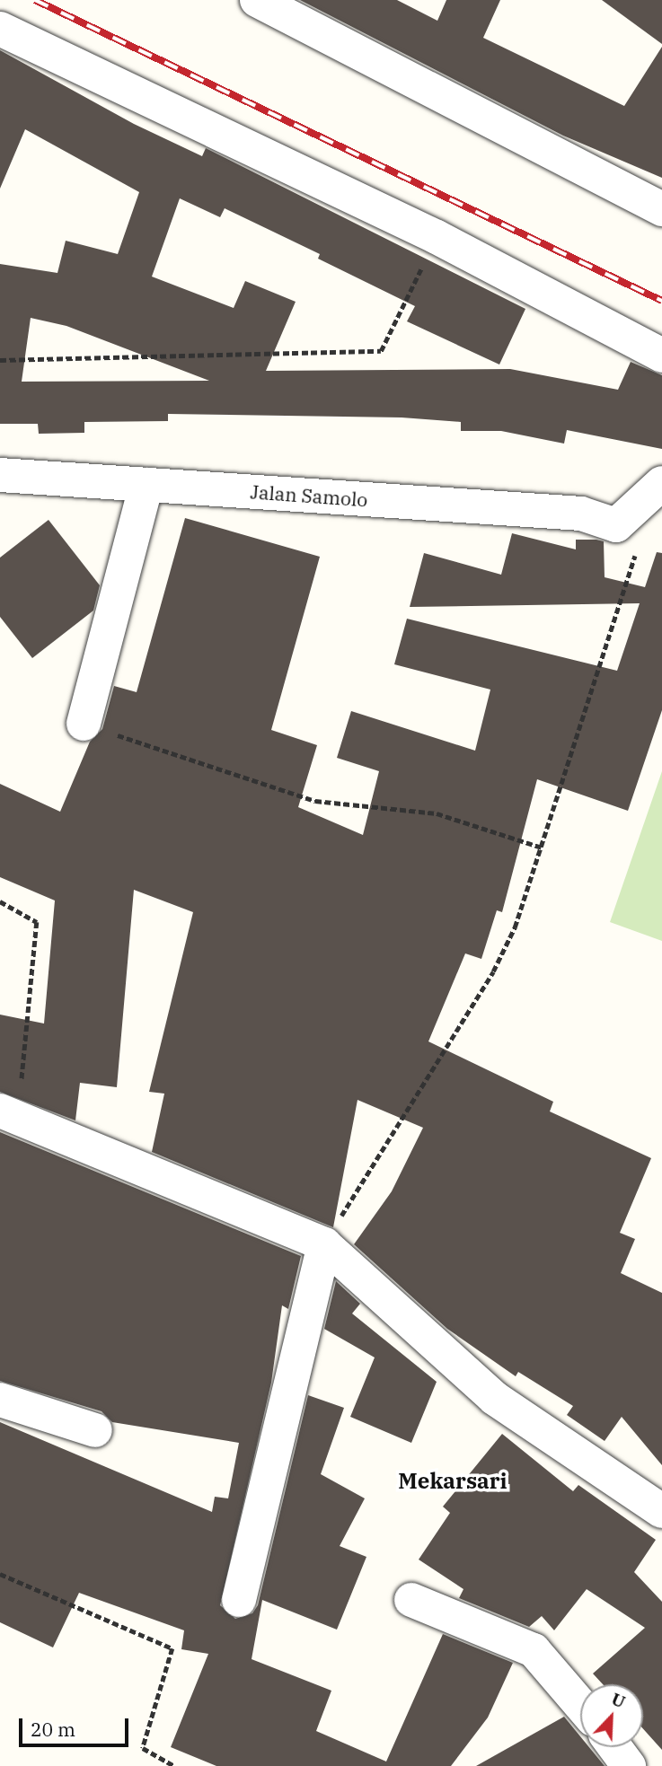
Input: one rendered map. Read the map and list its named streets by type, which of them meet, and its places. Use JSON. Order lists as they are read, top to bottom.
{
  "streets": {
    "street": ["Jalan Samolo"]
  },
  "districts": ["Mekarsari"],
  "scale_bar": "20 m",
  "north": "top right"
}
